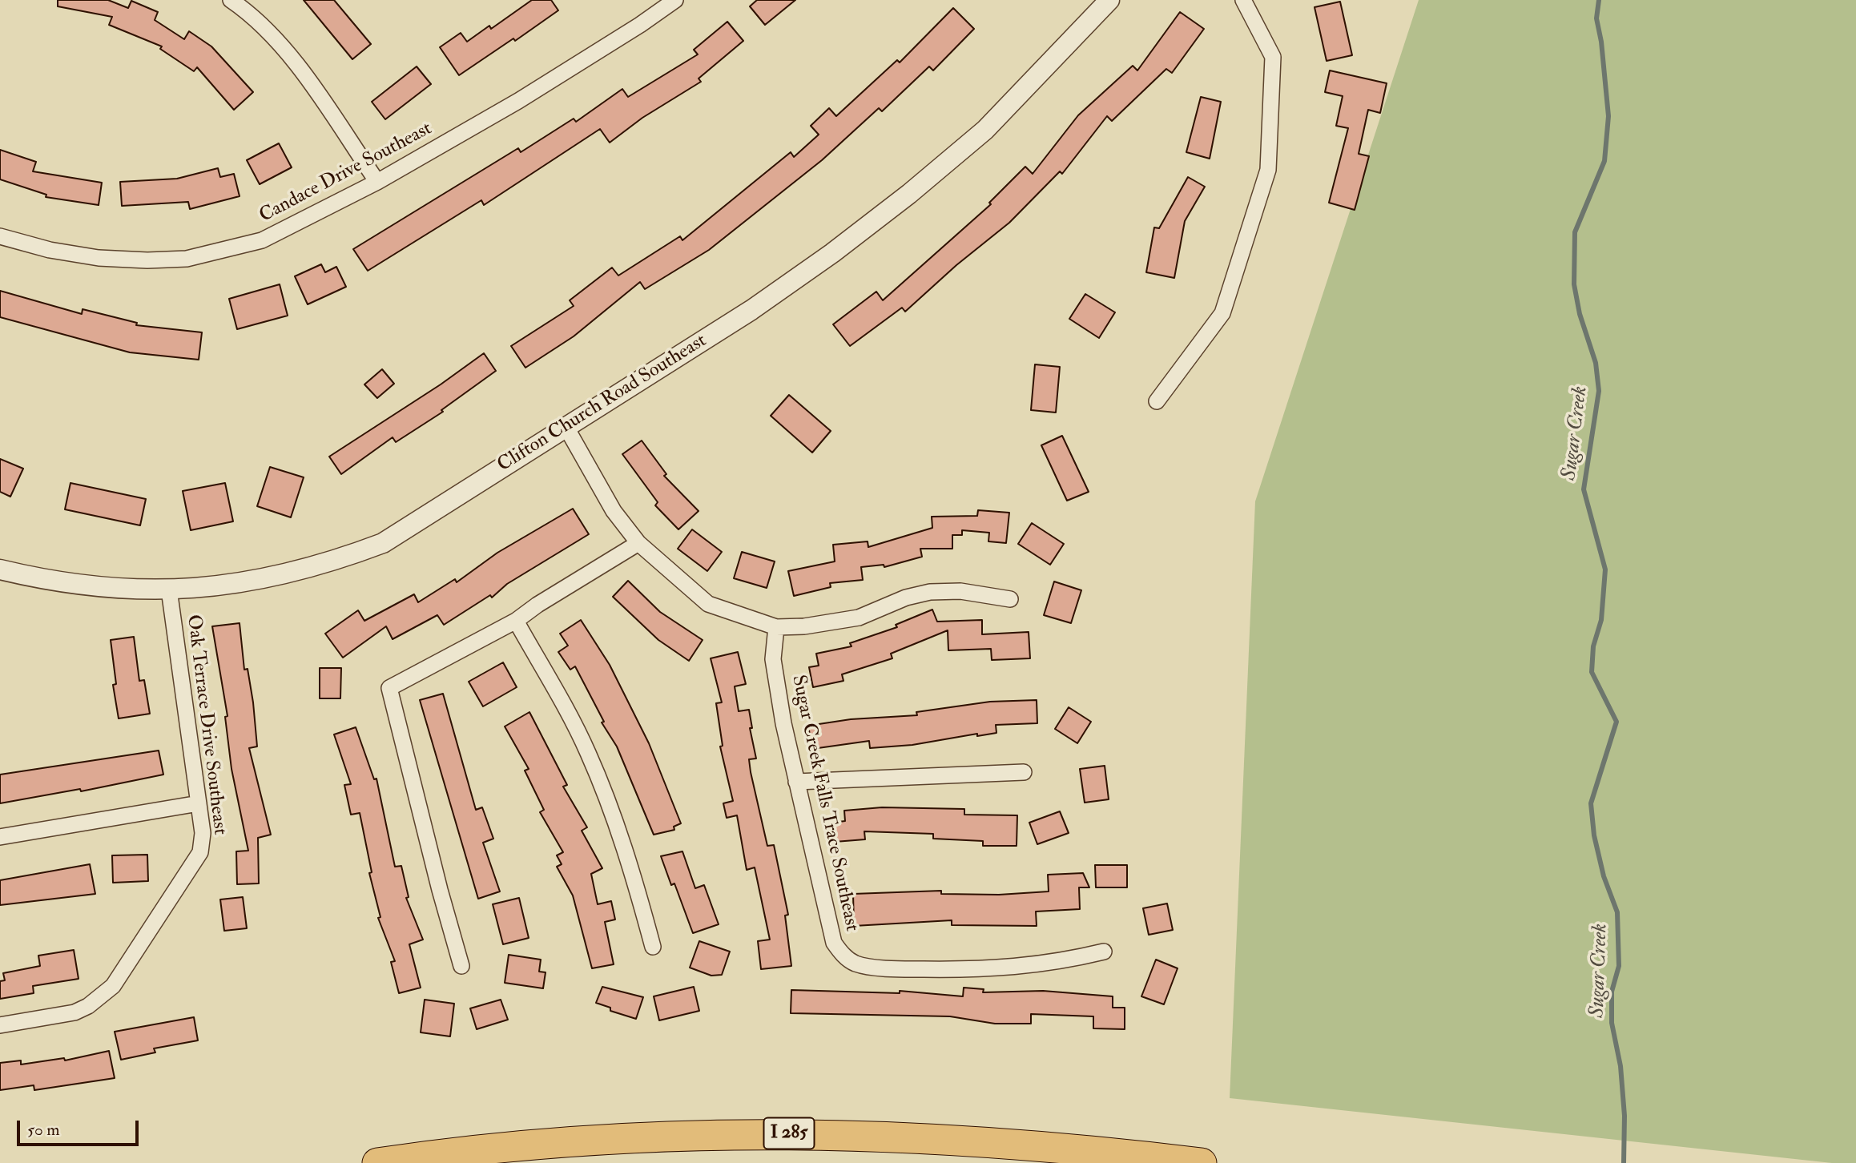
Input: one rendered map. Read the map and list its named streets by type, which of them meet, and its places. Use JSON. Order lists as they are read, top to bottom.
{
  "streets": {
    "highway": ["I 285"],
    "street": [
      "Candace Drive Southeast",
      "Clifton Church Road Southeast",
      "Oak Terrace Drive Southeast",
      "Sugar Creek Falls Trace Southeast"
    ]
  },
  "crossings": [
    ["Clifton Church Road Southeast", "Oak Terrace Drive Southeast"]
  ],
  "water": ["Sugar Creek"],
  "scale_bar": "50 m"
}
